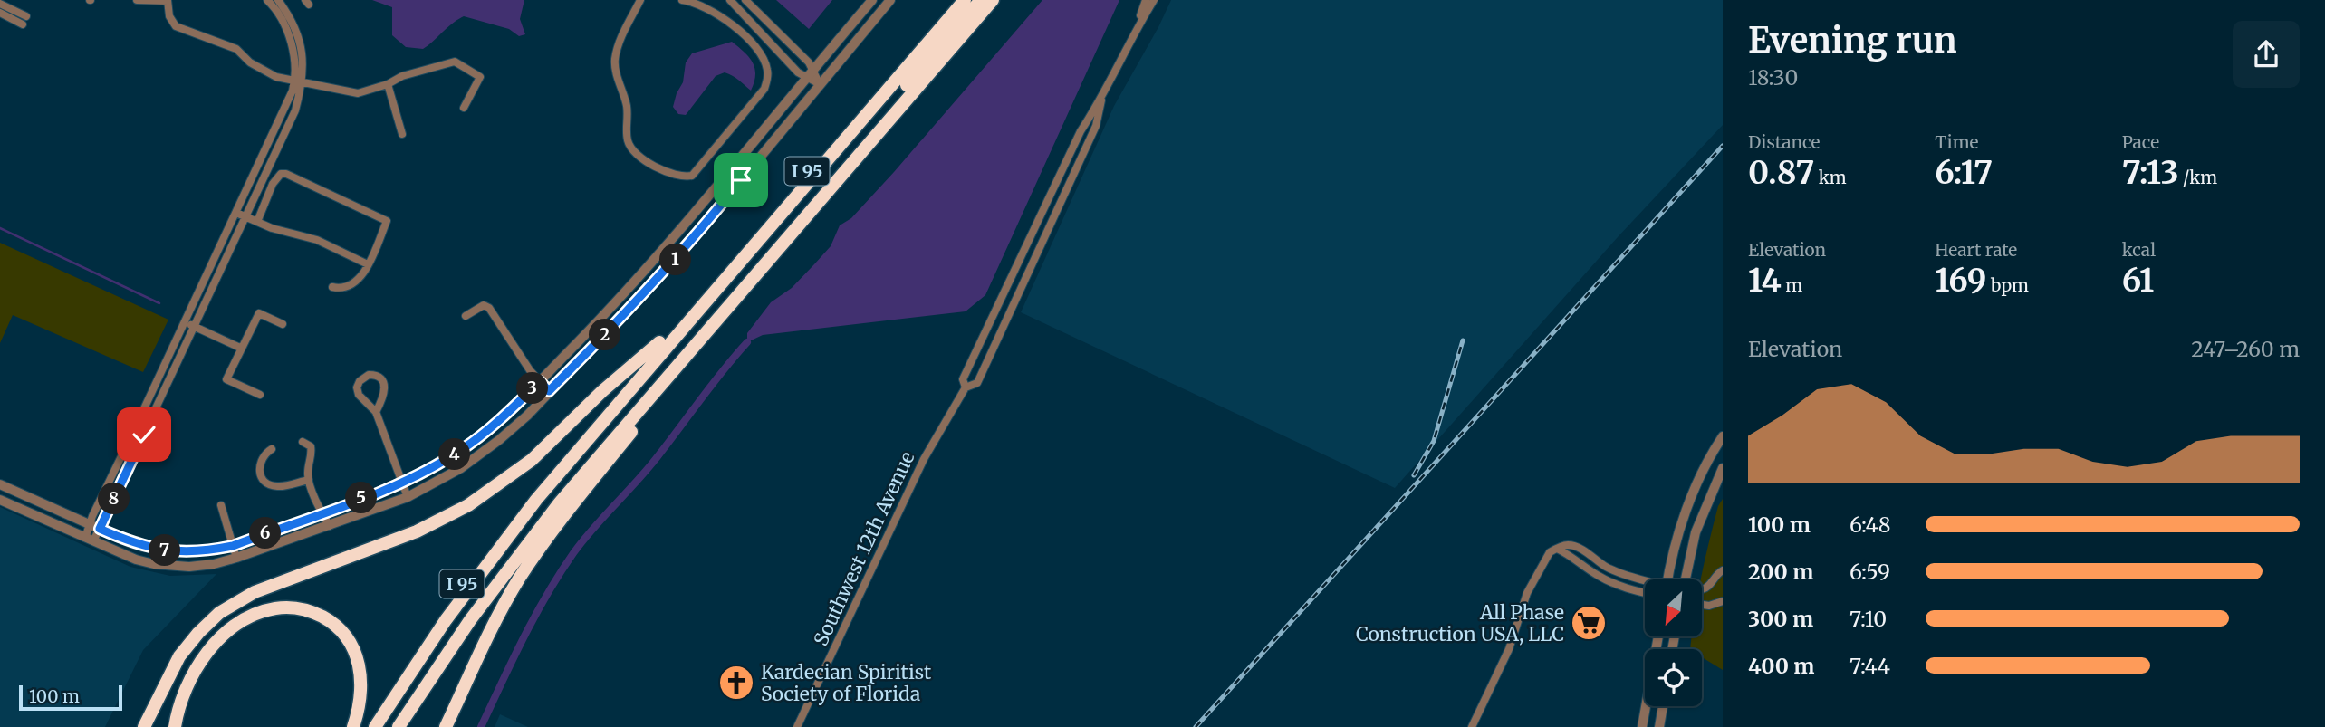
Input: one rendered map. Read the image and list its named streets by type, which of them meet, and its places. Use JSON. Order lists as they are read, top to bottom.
{
  "streets": {
    "highway": ["I 95"],
    "street": ["Southwest 12th Avenue"]
  },
  "places": {
    "supermarket": ["All Phase Construction USA, LLC"],
    "church": ["Kardecian Spiritist Society of Florida"]
  },
  "scale_bar": "100 m",
  "north": "bottom left",
  "page": {
    "heading": ["Evening run", "18:30"],
    "stats": [
      ["Distance", "0.87 km"],
      ["Time", "6:17"],
      ["Pace", "7:13 /km"],
      ["Elevation", "14 m"],
      ["Heart rate", "169 bpm"],
      ["kcal", "61"]
    ],
    "pins": [
      "1",
      "2",
      "3",
      "4",
      "5",
      "8",
      "6",
      "7"
    ],
    "chart": ["Elevation", "247–260 m"],
    "list": [
      {
        "name": "100 m",
        "note": "6:48"
      },
      {
        "name": "200 m",
        "note": "6:59"
      },
      {
        "name": "300 m",
        "note": "7:10"
      },
      {
        "name": "400 m",
        "note": "7:44"
      }
    ],
    "scale": "100 m"
  }
}
